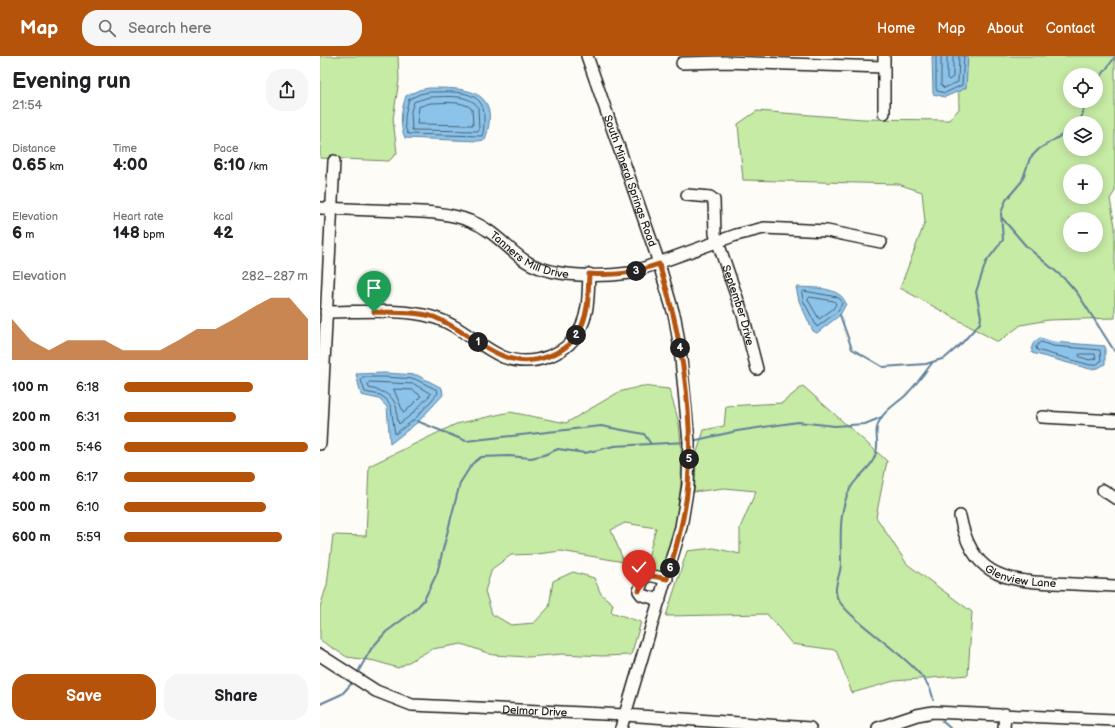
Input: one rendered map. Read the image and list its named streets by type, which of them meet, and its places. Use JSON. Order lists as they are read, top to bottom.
{
  "streets": {
    "street": [
      "South Mineral Springs Road",
      "Tanners Mill Drive",
      "September Drive",
      "Glenview Lane",
      "Delmar Drive"
    ]
  },
  "crossings": [
    ["South Mineral Springs Road", "Tanners Mill Drive"],
    ["South Mineral Springs Road", "Delmar Drive"],
    ["Tanners Mill Drive", "September Drive"]
  ],
  "page": {
    "header": "Map",
    "search": "Search here",
    "nav": [
      "Home",
      "Map",
      "About",
      "Contact"
    ],
    "heading": ["Evening run", "21:54"],
    "map_buttons": ["+", "−"],
    "stats": [
      ["Distance", "0.65 km"],
      ["Time", "4:00"],
      ["Pace", "6:10 /km"],
      ["Elevation", "6 m"],
      ["Heart rate", "148 bpm"],
      ["kcal", "42"]
    ],
    "chart": ["Elevation", "282–287 m"],
    "pins": [
      "3",
      "2",
      "1",
      "4",
      "5",
      "6"
    ],
    "list": [
      {
        "name": "100 m",
        "note": "6:18"
      },
      {
        "name": "200 m",
        "note": "6:31"
      },
      {
        "name": "300 m",
        "note": "5:46"
      },
      {
        "name": "400 m",
        "note": "6:17"
      },
      {
        "name": "500 m",
        "note": "6:10"
      },
      {
        "name": "600 m",
        "note": "5:59"
      }
    ],
    "buttons": ["Save", "Share"]
  }
}
